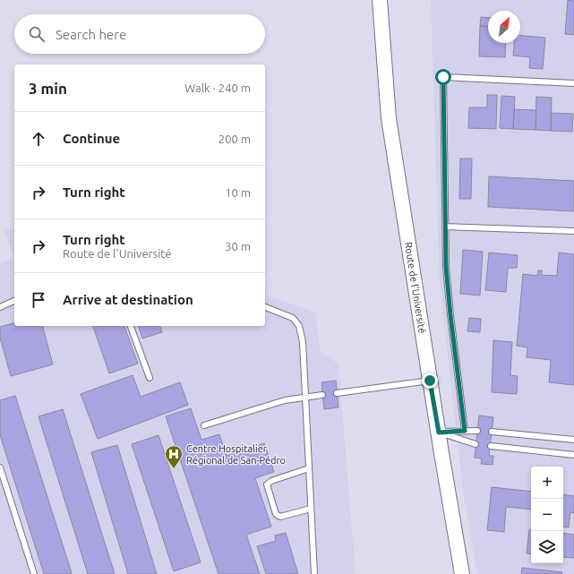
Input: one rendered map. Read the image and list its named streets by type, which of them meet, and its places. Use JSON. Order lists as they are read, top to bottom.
{
  "streets": {
    "street": ["Route de l'Université"]
  },
  "places": {
    "hospital": ["Centre Hospitalier Régional de San-Pédro"]
  },
  "north": "top right",
  "page": {
    "search": "Search here",
    "heading": ["3 min", "Walk · 240 m"],
    "list": [
      ["Continue", "200 m"],
      ["Turn right", "10 m"],
      ["Turn right", "Route de l'Université", "30 m"],
      "Arrive at destination"
    ],
    "map_buttons": ["+", "−"]
  }
}
